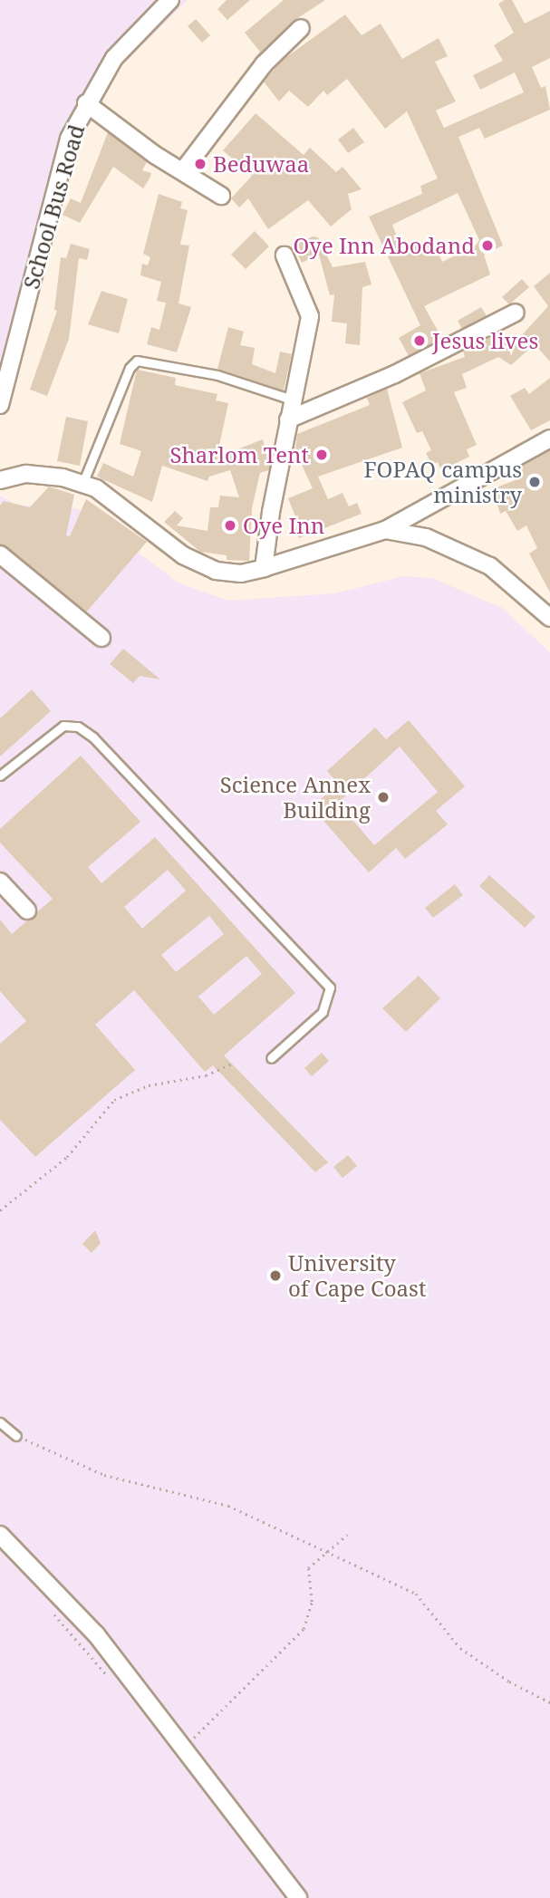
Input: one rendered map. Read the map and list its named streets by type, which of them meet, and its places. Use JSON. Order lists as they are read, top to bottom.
{
  "streets": {
    "street": ["School Bus Road"]
  },
  "places": [
    "Beduwaa",
    "Oye Inn Abodand",
    "Jesus lives",
    "Sharlom Tent",
    "FOPAQ campus ministry",
    "Oye Inn",
    "Science Annex Building",
    "University of Cape Coast"
  ]
}
